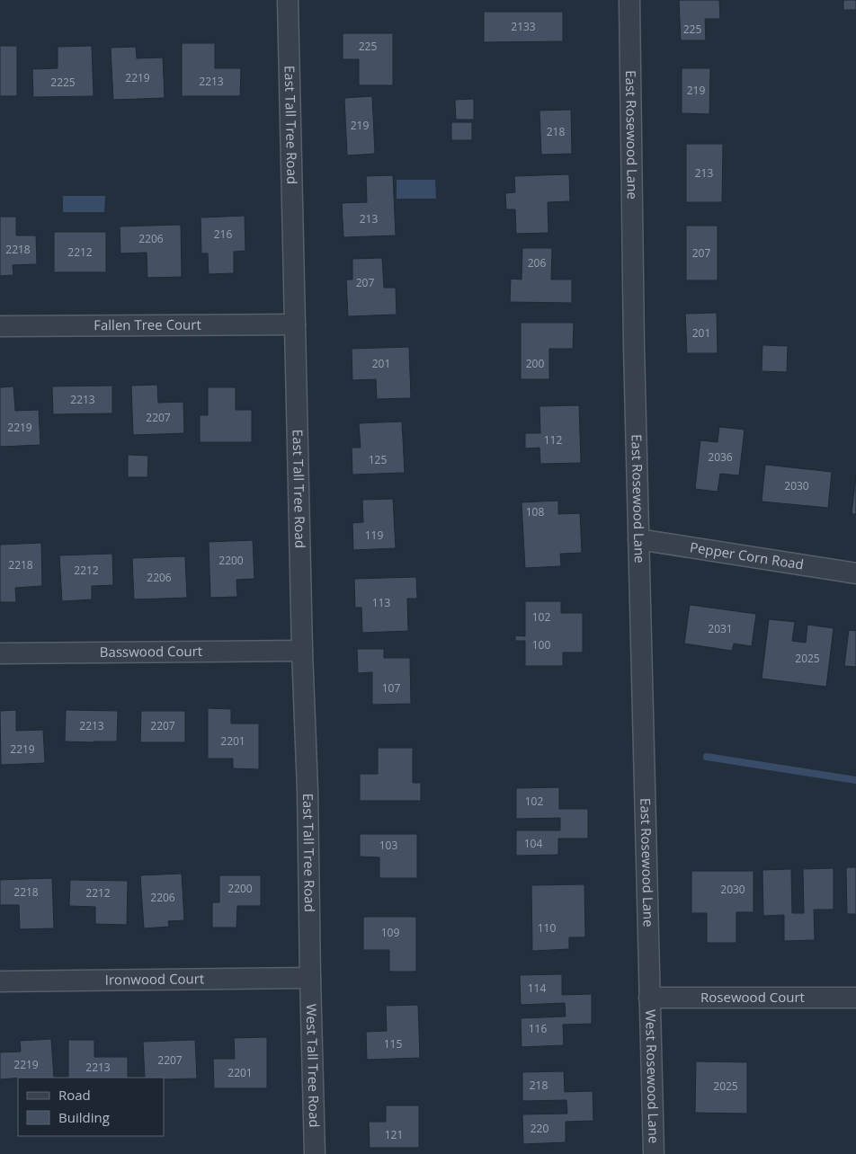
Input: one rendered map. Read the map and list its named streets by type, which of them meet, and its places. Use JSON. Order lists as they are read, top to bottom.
{
  "streets": {
    "street": [
      "East Tall Tree Road",
      "East Rosewood Lane",
      "Fallen Tree Court",
      "Pepper Corn Road",
      "Basswood Court",
      "Ironwood Court",
      "Rosewood Court",
      "West Tall Tree Road",
      "West Rosewood Lane"
    ]
  },
  "crossings": [
    ["East Tall Tree Road", "Fallen Tree Court"],
    ["East Tall Tree Road", "Basswood Court"],
    ["East Tall Tree Road", "Ironwood Court"],
    ["East Tall Tree Road", "West Tall Tree Road"],
    ["East Rosewood Lane", "Pepper Corn Road"],
    ["East Rosewood Lane", "Rosewood Court"],
    ["East Rosewood Lane", "West Rosewood Lane"],
    ["Ironwood Court", "West Tall Tree Road"],
    ["Rosewood Court", "West Rosewood Lane"]
  ],
  "house_numbers": [
    "2133",
    "225",
    "225",
    "2219",
    "2213",
    "2225",
    "219",
    "219",
    "218",
    "213",
    "213",
    "216",
    "2206",
    "2218",
    "2212",
    "207",
    "206",
    "207",
    "201",
    "201",
    "200",
    "2213",
    "2207",
    "2219",
    "112",
    "2036",
    "125",
    "2030",
    "108",
    "119",
    "2200",
    "2218",
    "2212",
    "2206",
    "113",
    "102",
    "2031",
    "100",
    "2025",
    "107",
    "2213",
    "2207",
    "2201",
    "2219",
    "102",
    "104",
    "103",
    "2200",
    "2030",
    "2218",
    "2212",
    "2206",
    "110",
    "109",
    "114",
    "116",
    "115",
    "2207",
    "2219",
    "2213",
    "2201",
    "218",
    "2025",
    "220",
    "121"
  ],
  "legend": ["Road", "Building"]
}
